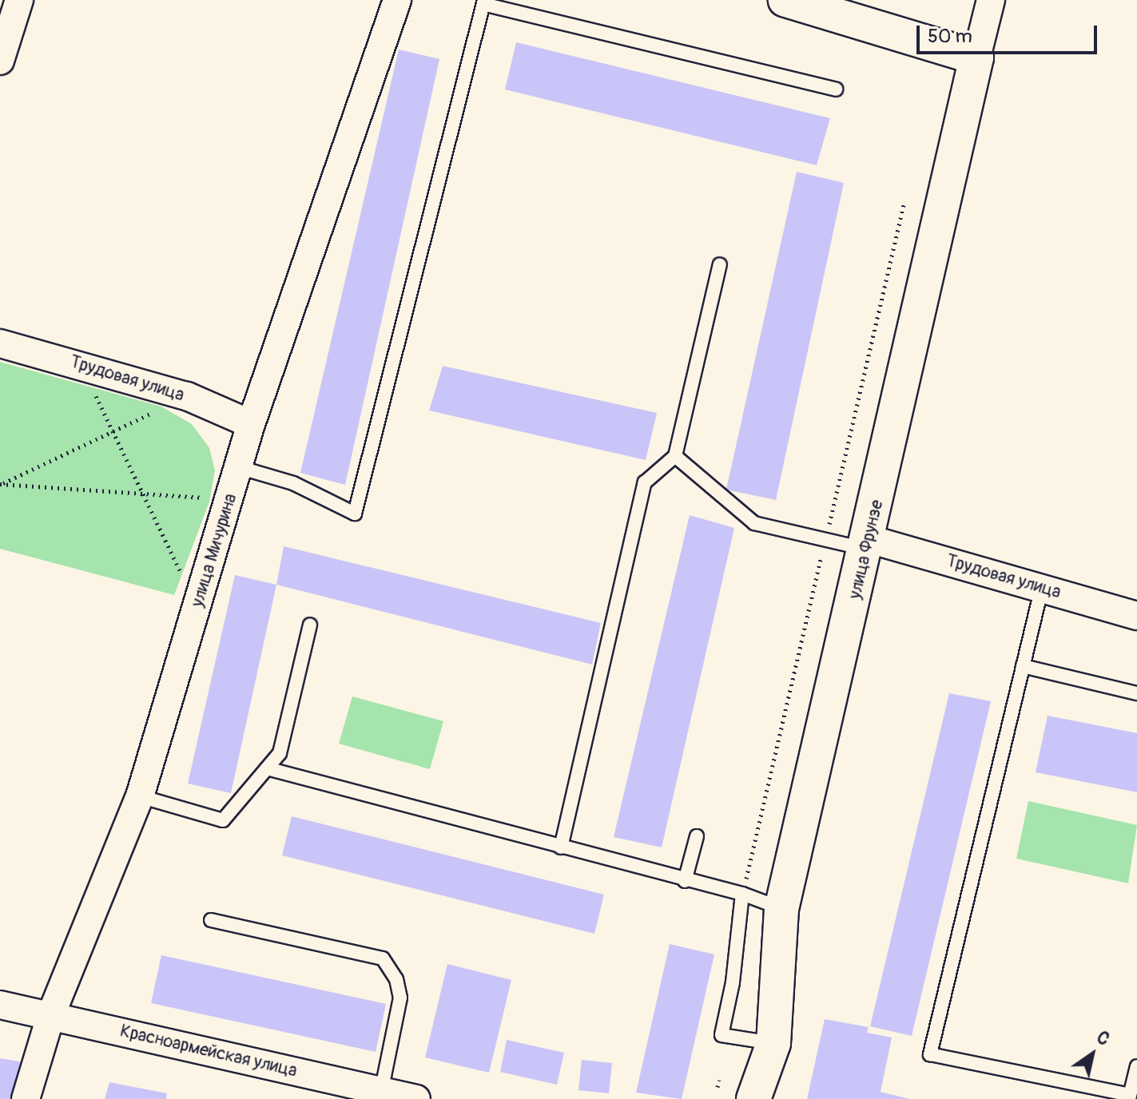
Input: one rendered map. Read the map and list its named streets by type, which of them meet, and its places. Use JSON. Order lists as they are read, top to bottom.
{
  "streets": {
    "street": [
      "Трудовая улица",
      "улица Фрунзе",
      "улица Мичурина",
      "Красноармейская улица"
    ]
  },
  "crossings": [
    ["Трудовая улица", "улица Фрунзе"],
    ["Трудовая улица", "улица Мичурина"],
    ["улица Мичурина", "Красноармейская улица"]
  ],
  "scale_bar": "50 m",
  "north": "top right"
}
